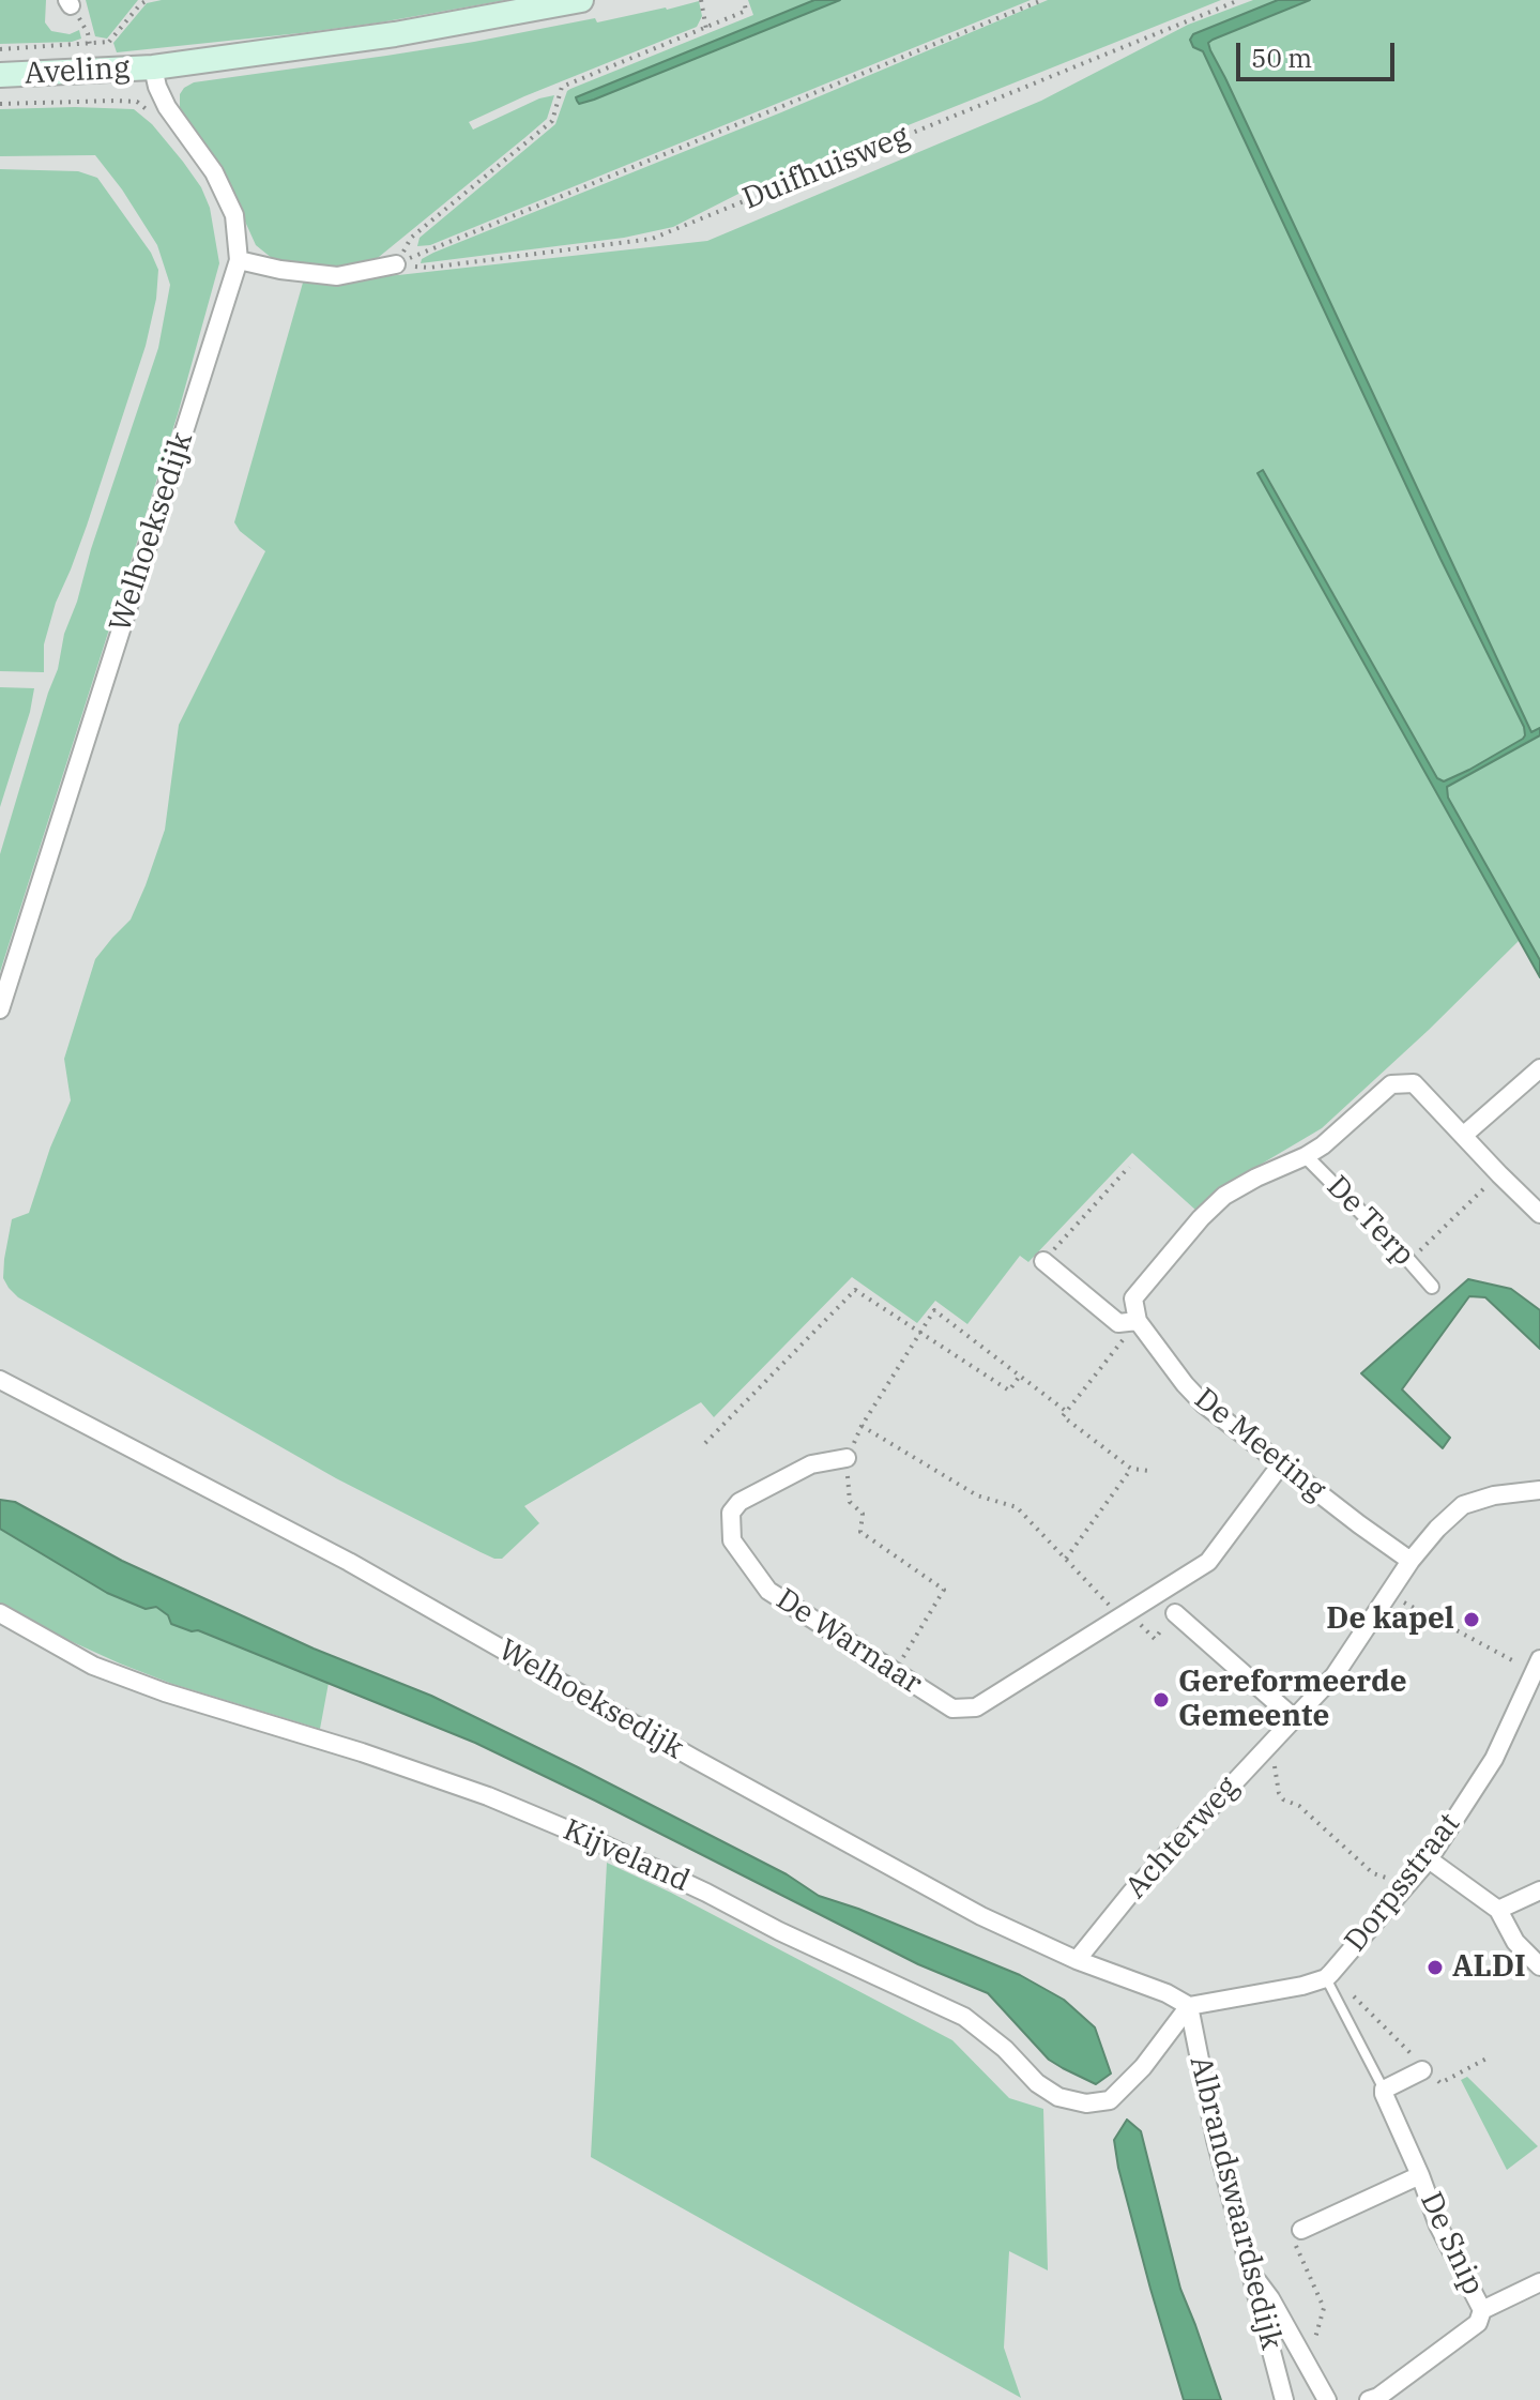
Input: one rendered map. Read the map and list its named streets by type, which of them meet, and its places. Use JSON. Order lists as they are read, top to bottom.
{
  "streets": {
    "main road": ["Aveling"],
    "street": [
      "Welhoeksedijk",
      "De Terp",
      "De Meeting",
      "De Warnaar",
      "Achterweg",
      "Kijveland",
      "Dorpsstraat",
      "Albrandswaardsedijk",
      "De Snip"
    ],
    "path": ["Duifhuisweg"]
  },
  "crossings": [
    ["Aveling", "Welhoeksedijk"],
    ["Welhoeksedijk", "Achterweg"],
    ["Welhoeksedijk", "Kijveland"],
    ["Welhoeksedijk", "Dorpsstraat"],
    ["Welhoeksedijk", "Albrandswaardsedijk"],
    ["De Meeting", "De Warnaar"],
    ["De Meeting", "Achterweg"],
    ["Kijveland", "Dorpsstraat"],
    ["Kijveland", "Albrandswaardsedijk"],
    ["Dorpsstraat", "Albrandswaardsedijk"]
  ],
  "places": ["De kapel", "Gereformeerde Gemeente", "ALDI"],
  "scale_bar": "50 m"
}
